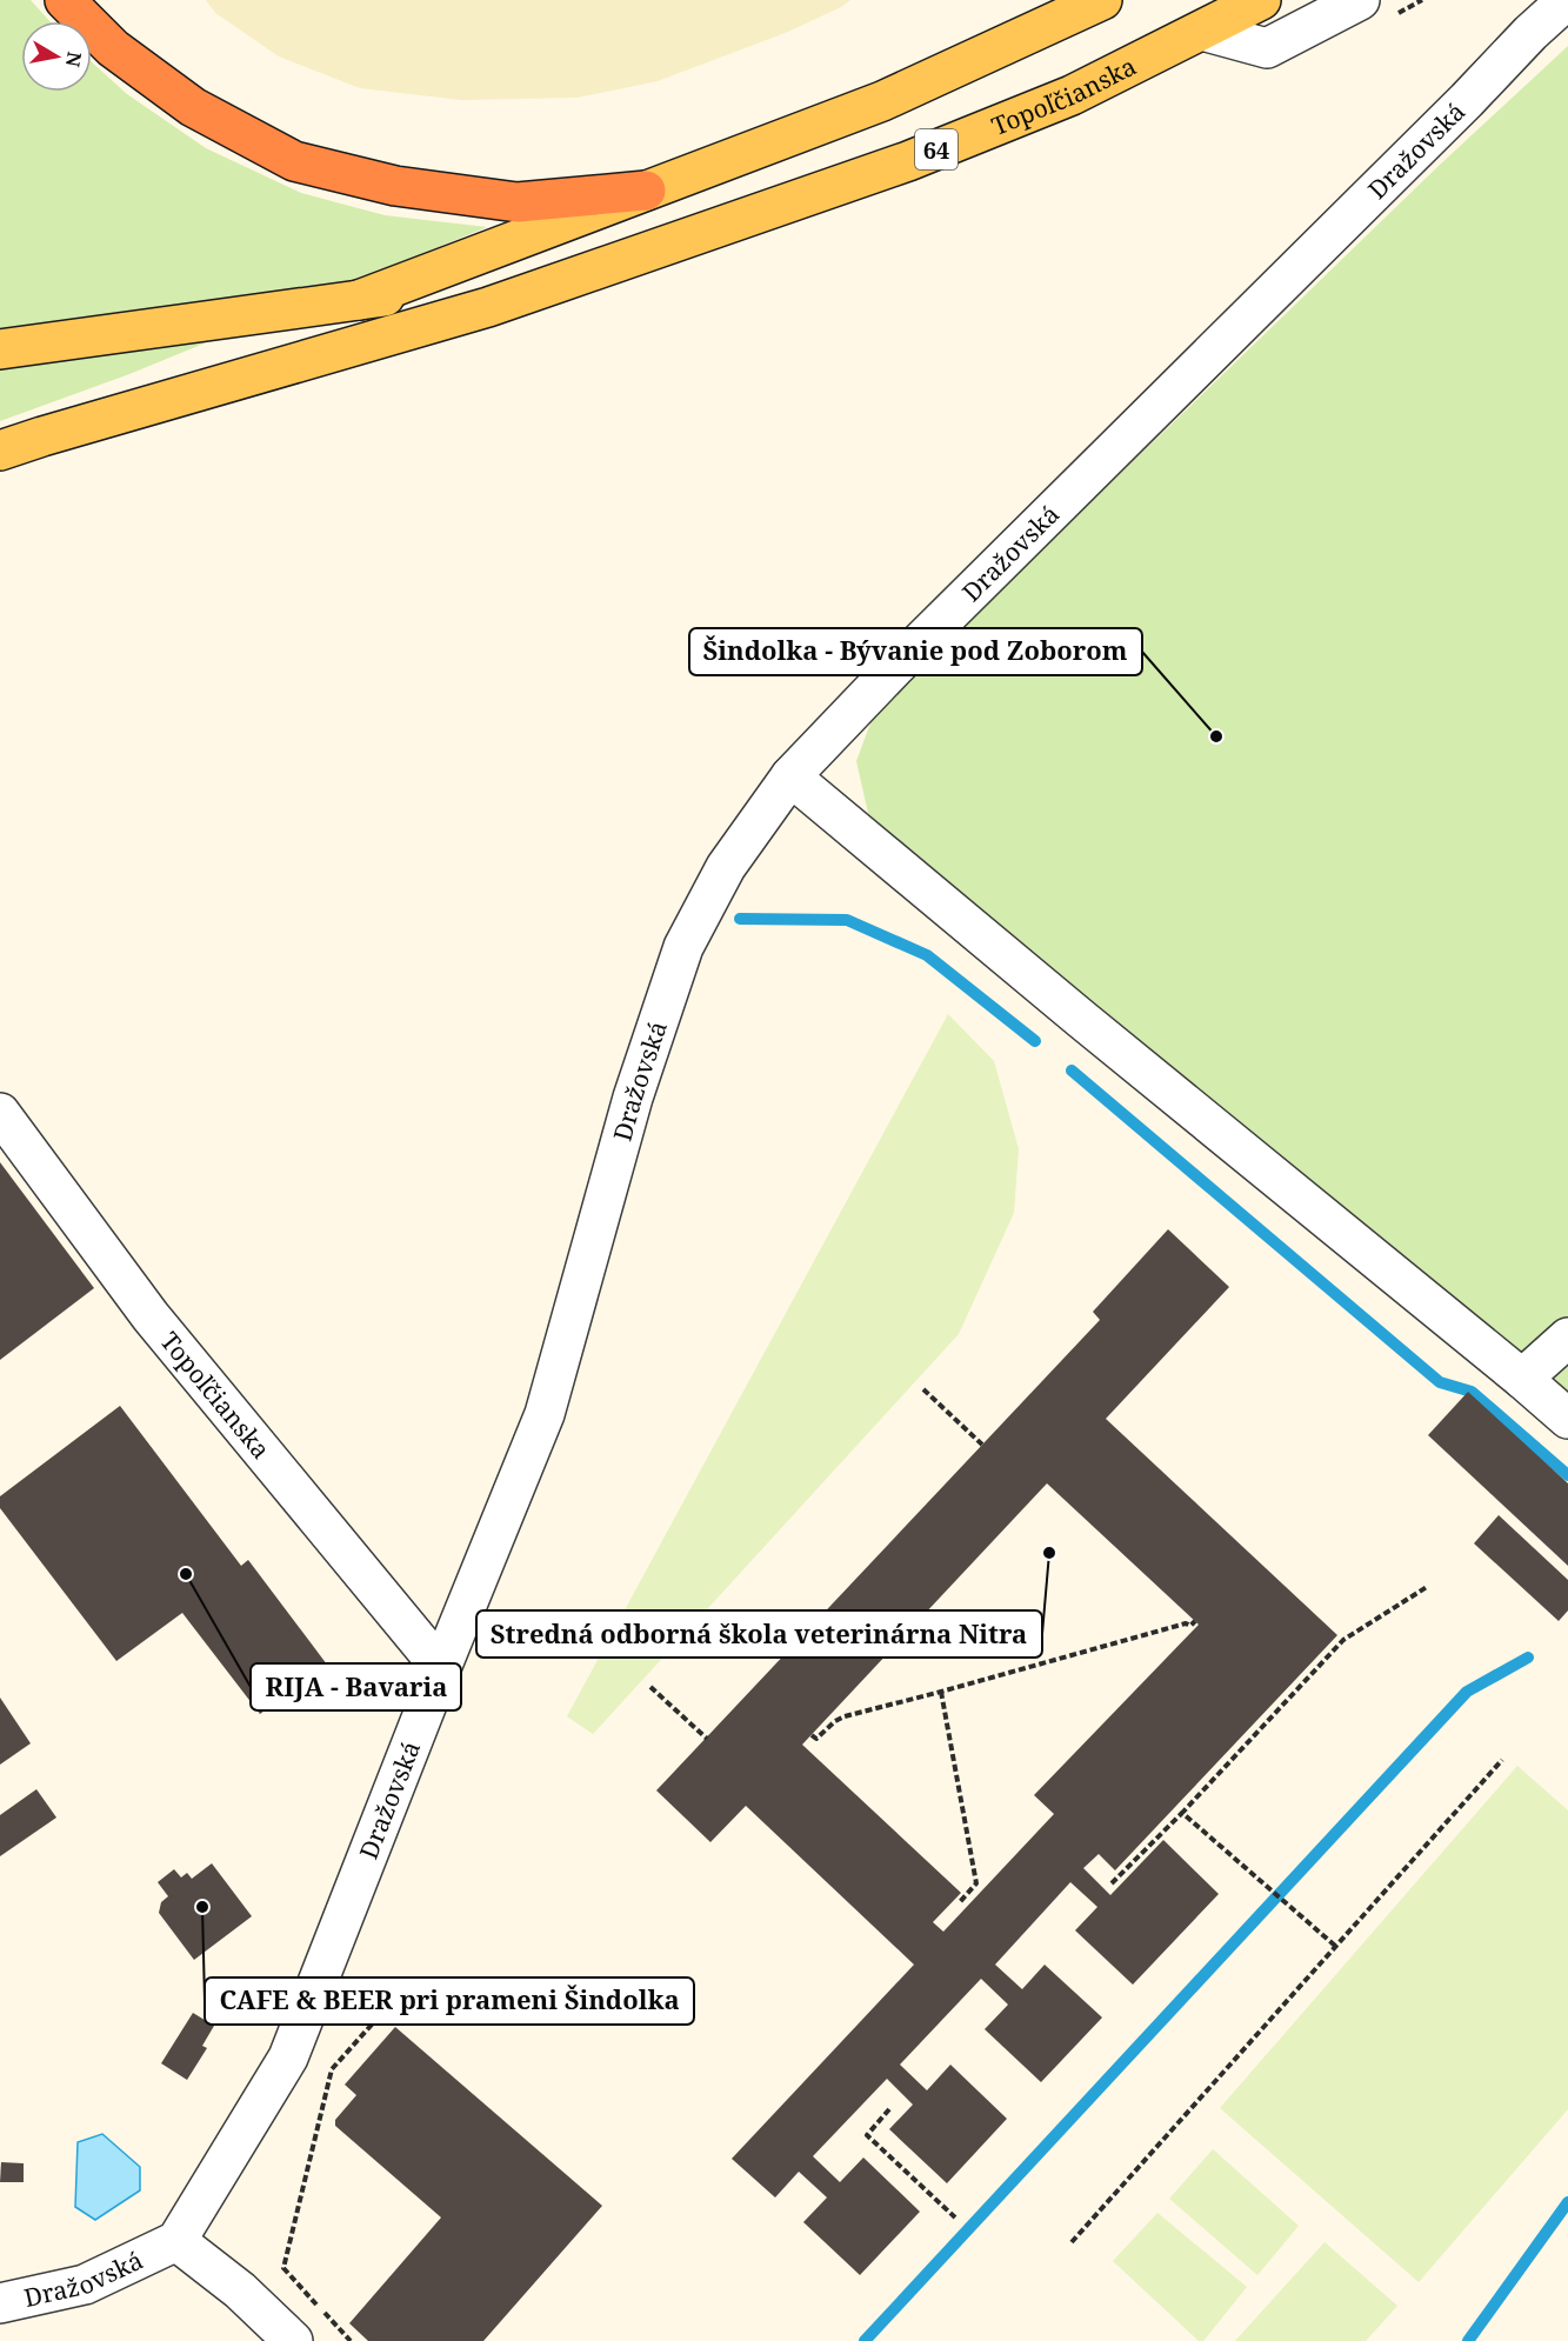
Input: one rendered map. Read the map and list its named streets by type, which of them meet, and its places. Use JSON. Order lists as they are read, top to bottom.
{
  "streets": {
    "main road": ["Topoľčianska", "64"],
    "street": ["Dražovská"]
  },
  "crossings": [
    ["Topoľčianska", "Dražovská"]
  ],
  "places": [
    "Šindolka - Bývanie pod Zoborom",
    "Stredná odborná škola veterinárna Nitra",
    "RIJA - Bavaria",
    "CAFE & BEER pri prameni Šindolka"
  ],
  "north": "right"
}
